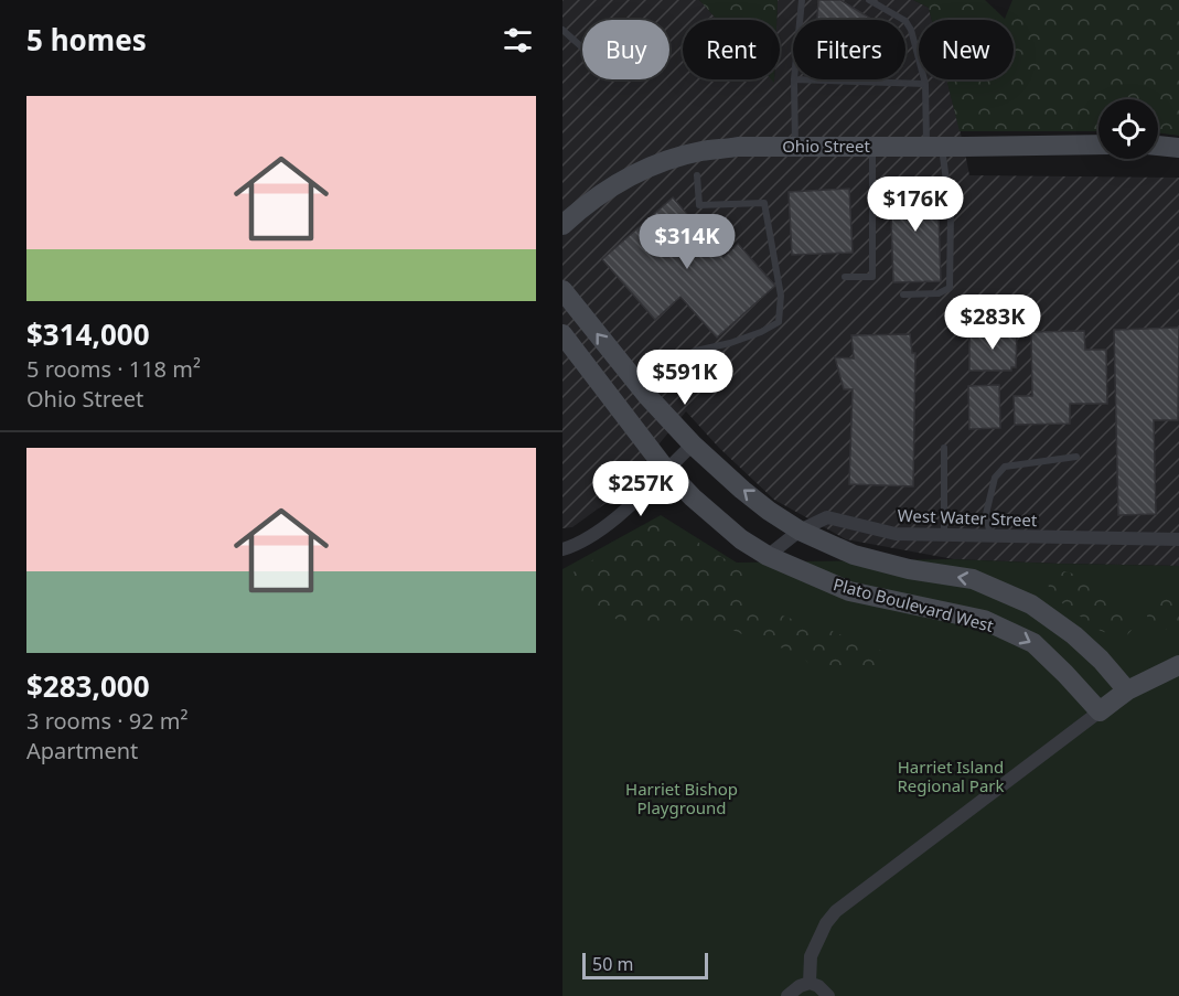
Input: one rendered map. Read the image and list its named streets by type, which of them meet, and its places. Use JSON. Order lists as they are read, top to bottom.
{
  "streets": {
    "street": ["Ohio Street", "West Water Street", "Plato Boulevard West"]
  },
  "crossings": [
    ["West Water Street", "Plato Boulevard West"]
  ],
  "parks": ["Harriet Island Regional Park", "Harriet Bishop Playground"],
  "scale_bar": "50 m",
  "page": {
    "heading": "5 homes",
    "chip": [
      "Buy",
      "Rent",
      "Filters",
      "New"
    ],
    "list": [
      {
        "name": "$314,000",
        "note": "5 rooms · 118 m² · Ohio Street"
      },
      {
        "name": "$283,000",
        "note": "3 rooms · 92 m² · Apartment"
      }
    ],
    "price": [
      "$176K",
      "$314K",
      "$283K",
      "$591K",
      "$257K"
    ],
    "scale": "50 m"
  }
}
